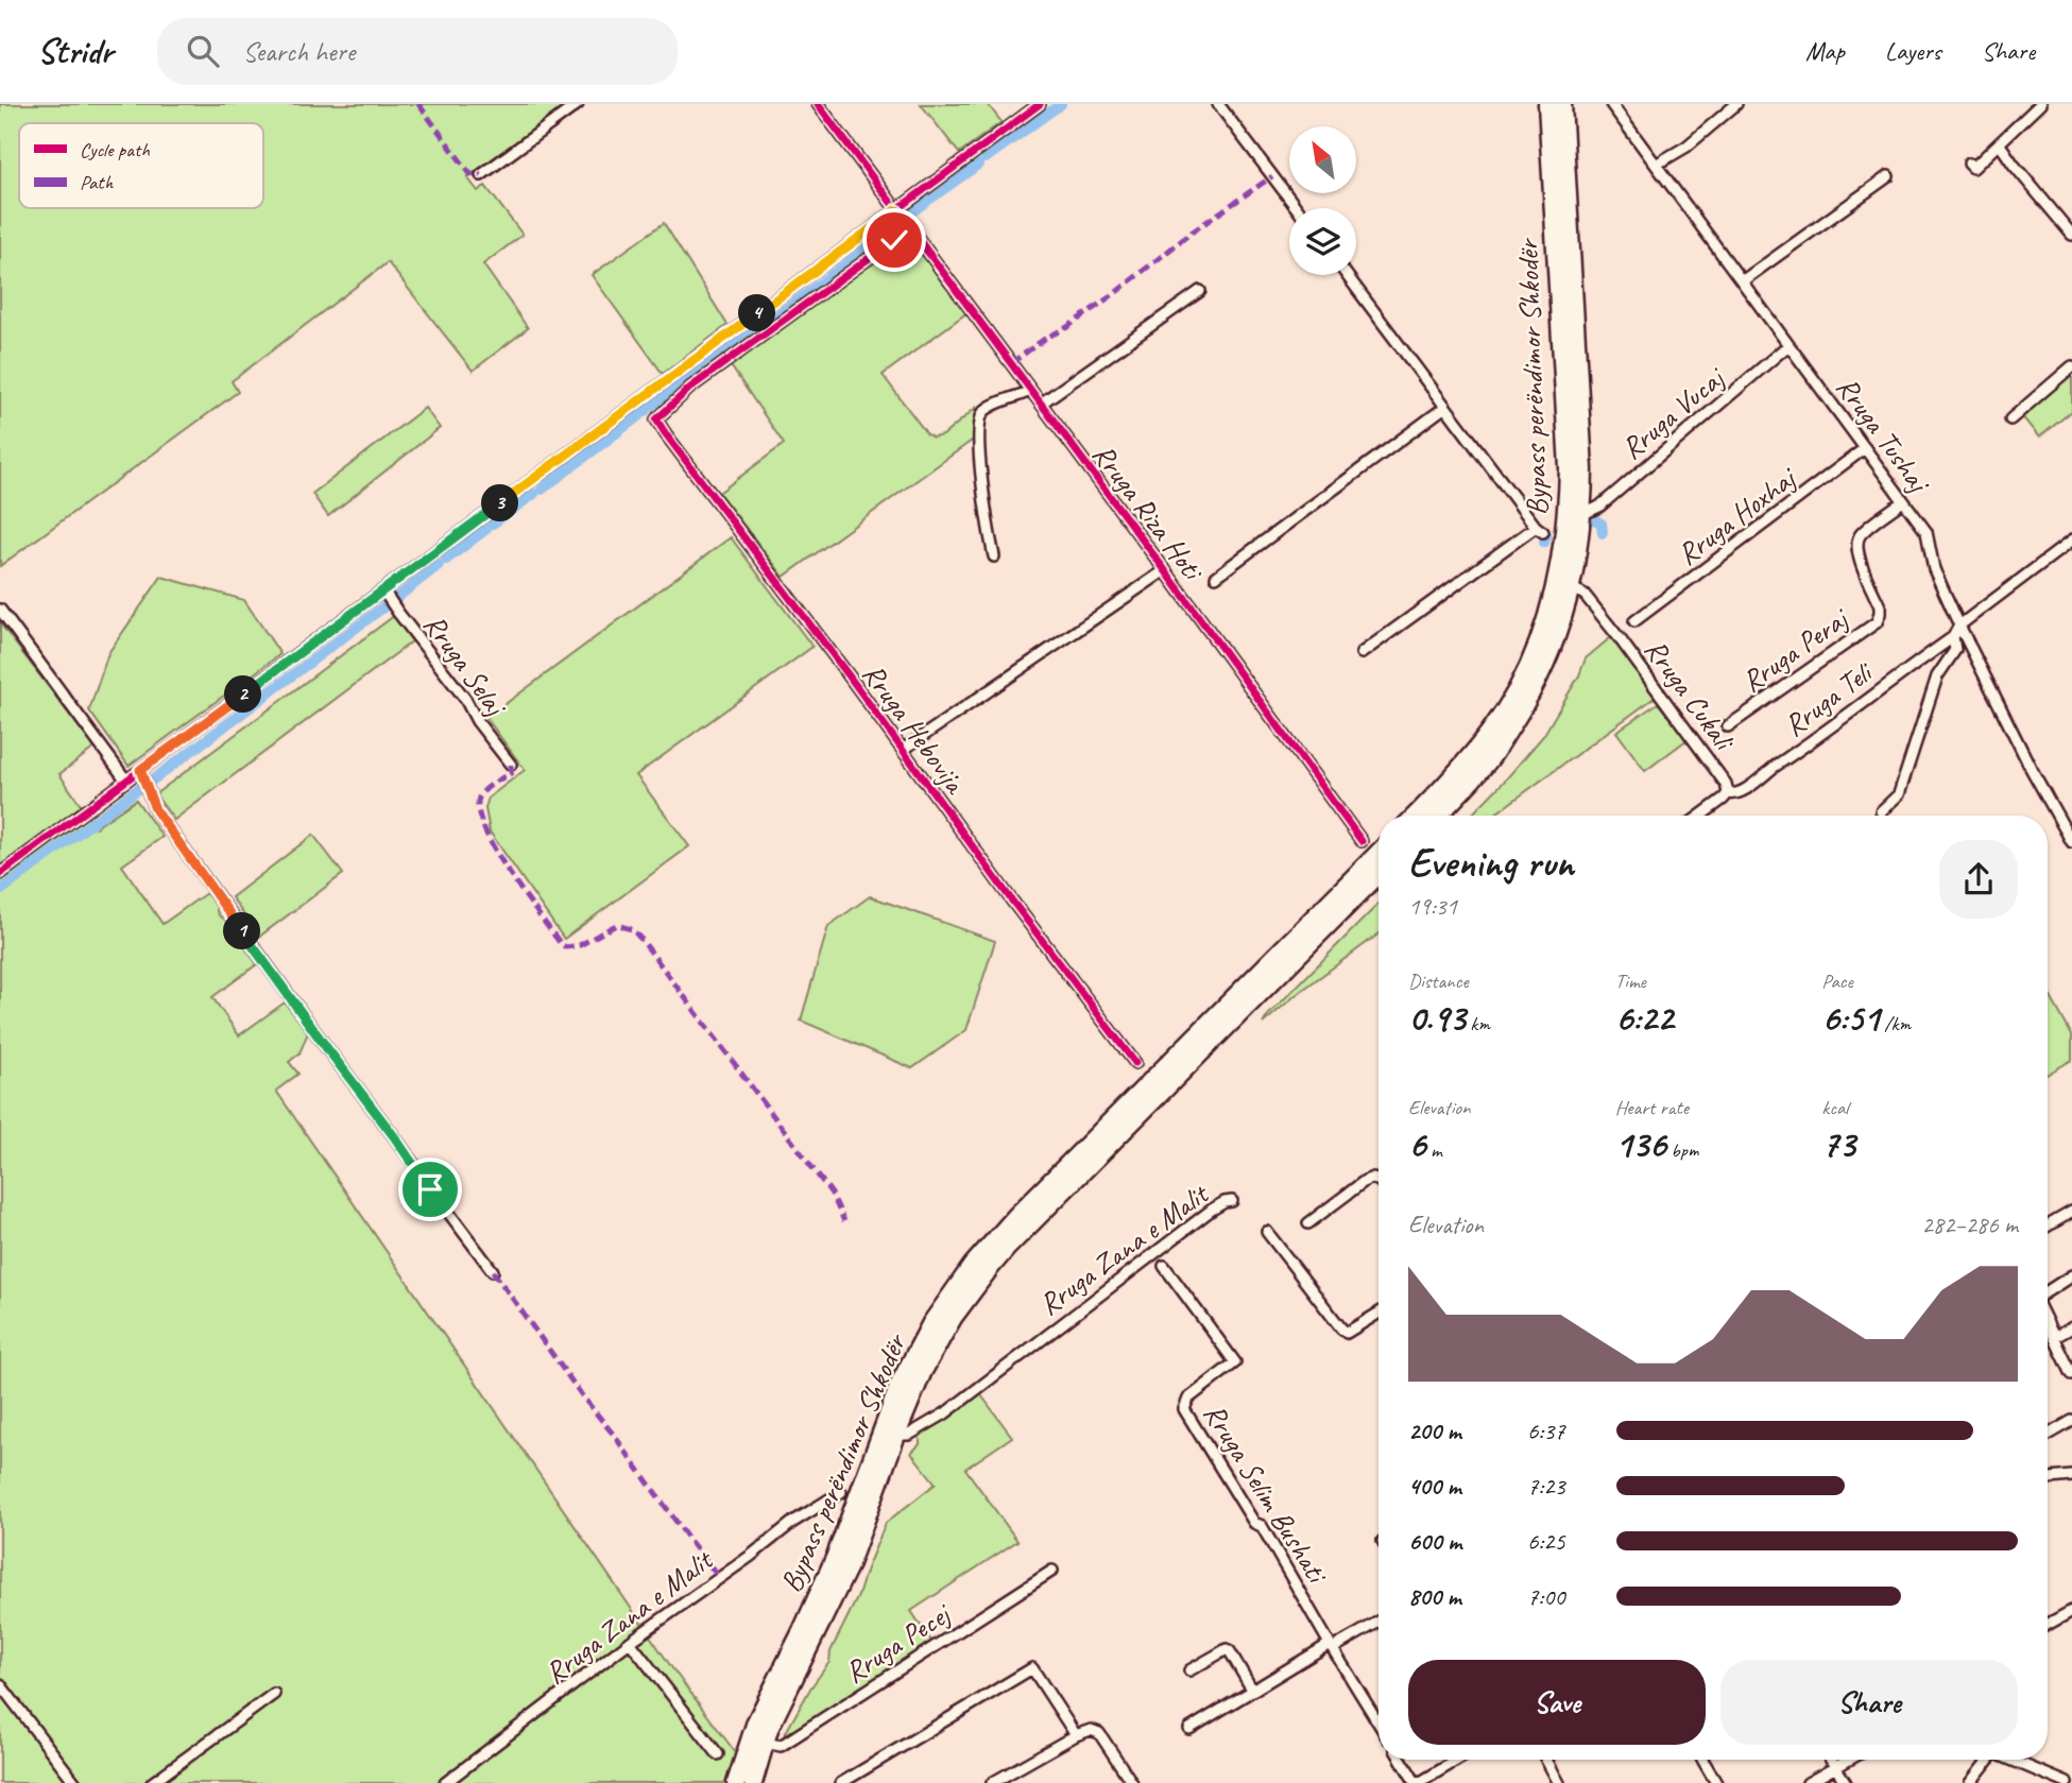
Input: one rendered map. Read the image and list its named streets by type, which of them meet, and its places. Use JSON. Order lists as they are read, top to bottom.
{
  "streets": {
    "highway": ["Bypass perëndimor Shkodër"],
    "street": [
      "Rruga Vucaj",
      "Rruga Tushaj",
      "Rruga Riza Hoti",
      "Rruga Hoxhaj",
      "Rruga Peraj",
      "Rruga Selaj",
      "Rruga Cukali",
      "Rruga Teli",
      "Rruga Hebovija",
      "Rruga Zana e Malit",
      "Rruga Selim Bushati",
      "Rruga Pecej"
    ]
  },
  "crossings": [
    ["Bypass perëndimor Shkodër", "Rruga Vucaj"],
    ["Bypass perëndimor Shkodër", "Rruga Cukali"],
    ["Bypass perëndimor Shkodër", "Rruga Zana e Malit"],
    ["Bypass perëndimor Shkodër", "Rruga Pecej"],
    ["Rruga Vucaj", "Rruga Tushaj"],
    ["Rruga Tushaj", "Rruga Hoxhaj"],
    ["Rruga Tushaj", "Rruga Peraj"],
    ["Rruga Tushaj", "Rruga Teli"],
    ["Rruga Riza Hoti", "Rruga Hebovija"],
    ["Rruga Cukali", "Rruga Teli"]
  ],
  "legend": ["Cycle path", "Path"],
  "north": "top left",
  "page": {
    "header": "Stridr",
    "search": "Search here",
    "nav": ["Map", "Layers", "Share"],
    "pins": [
      "4",
      "3",
      "2",
      "1"
    ],
    "heading": ["Evening run", "19:31"],
    "stats": [
      ["Distance", "0.93 km"],
      ["Time", "6:22"],
      ["Pace", "6:51 /km"],
      ["Elevation", "6 m"],
      ["Heart rate", "136 bpm"],
      ["kcal", "73"]
    ],
    "chart": ["Elevation", "282–286 m"],
    "list": [
      {
        "name": "200 m",
        "note": "6:37"
      },
      {
        "name": "400 m",
        "note": "7:23"
      },
      {
        "name": "600 m",
        "note": "6:25"
      },
      {
        "name": "800 m",
        "note": "7:00"
      }
    ],
    "buttons": ["Save", "Share"]
  }
}
